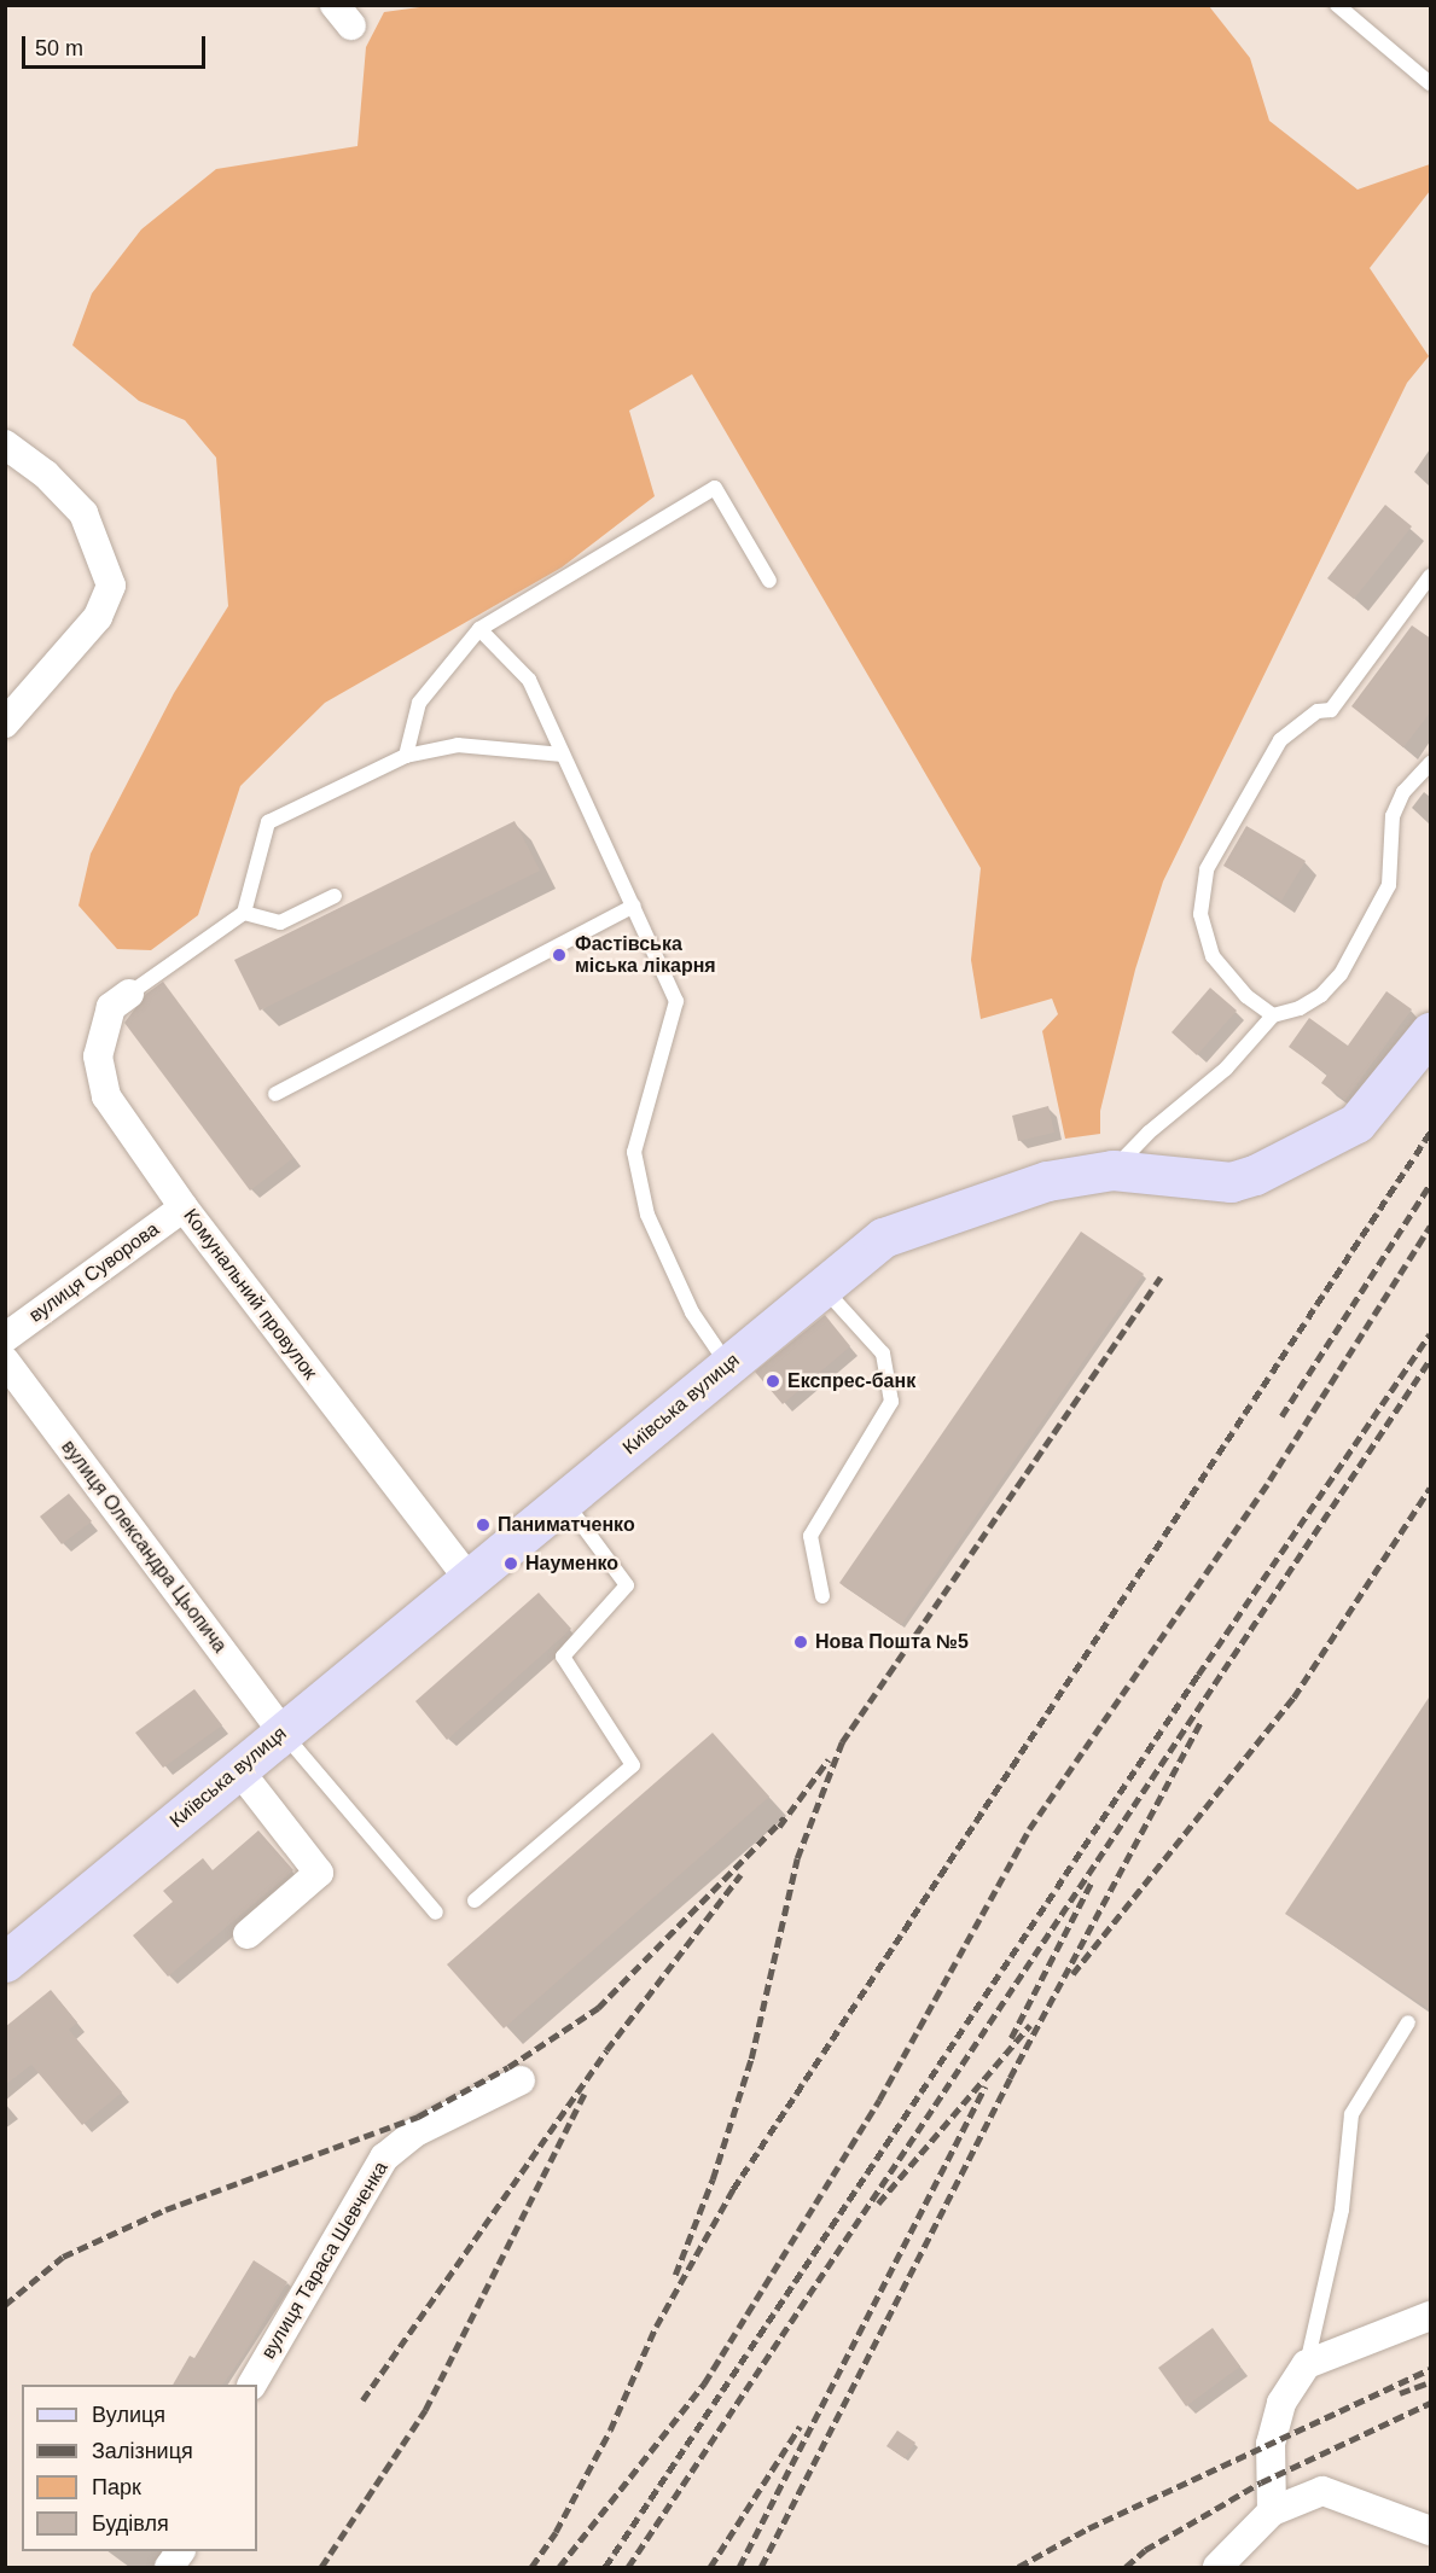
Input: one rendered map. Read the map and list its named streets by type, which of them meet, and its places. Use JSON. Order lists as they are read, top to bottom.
{
  "streets": {
    "main road": ["Київська вулиця"],
    "street": [
      "вулиця Суворова",
      "Комунальний провулок",
      "вулиця Олександра Цьопича",
      "вулиця Тараса Шевченка"
    ]
  },
  "crossings": [
    ["вулиця Суворова", "Комунальний провулок"],
    ["Комунальний провулок", "Київська вулиця"],
    ["Київська вулиця", "вулиця Олександра Цьопича"]
  ],
  "places": [
    "Фастівська міська лікарня",
    "Експрес-банк",
    "Паниматченко",
    "Науменко",
    "Нова Пошта №5"
  ],
  "legend": [
    "Вулиця",
    "Залізниця",
    "Парк",
    "Будівля"
  ],
  "scale_bar": "50 m"
}
